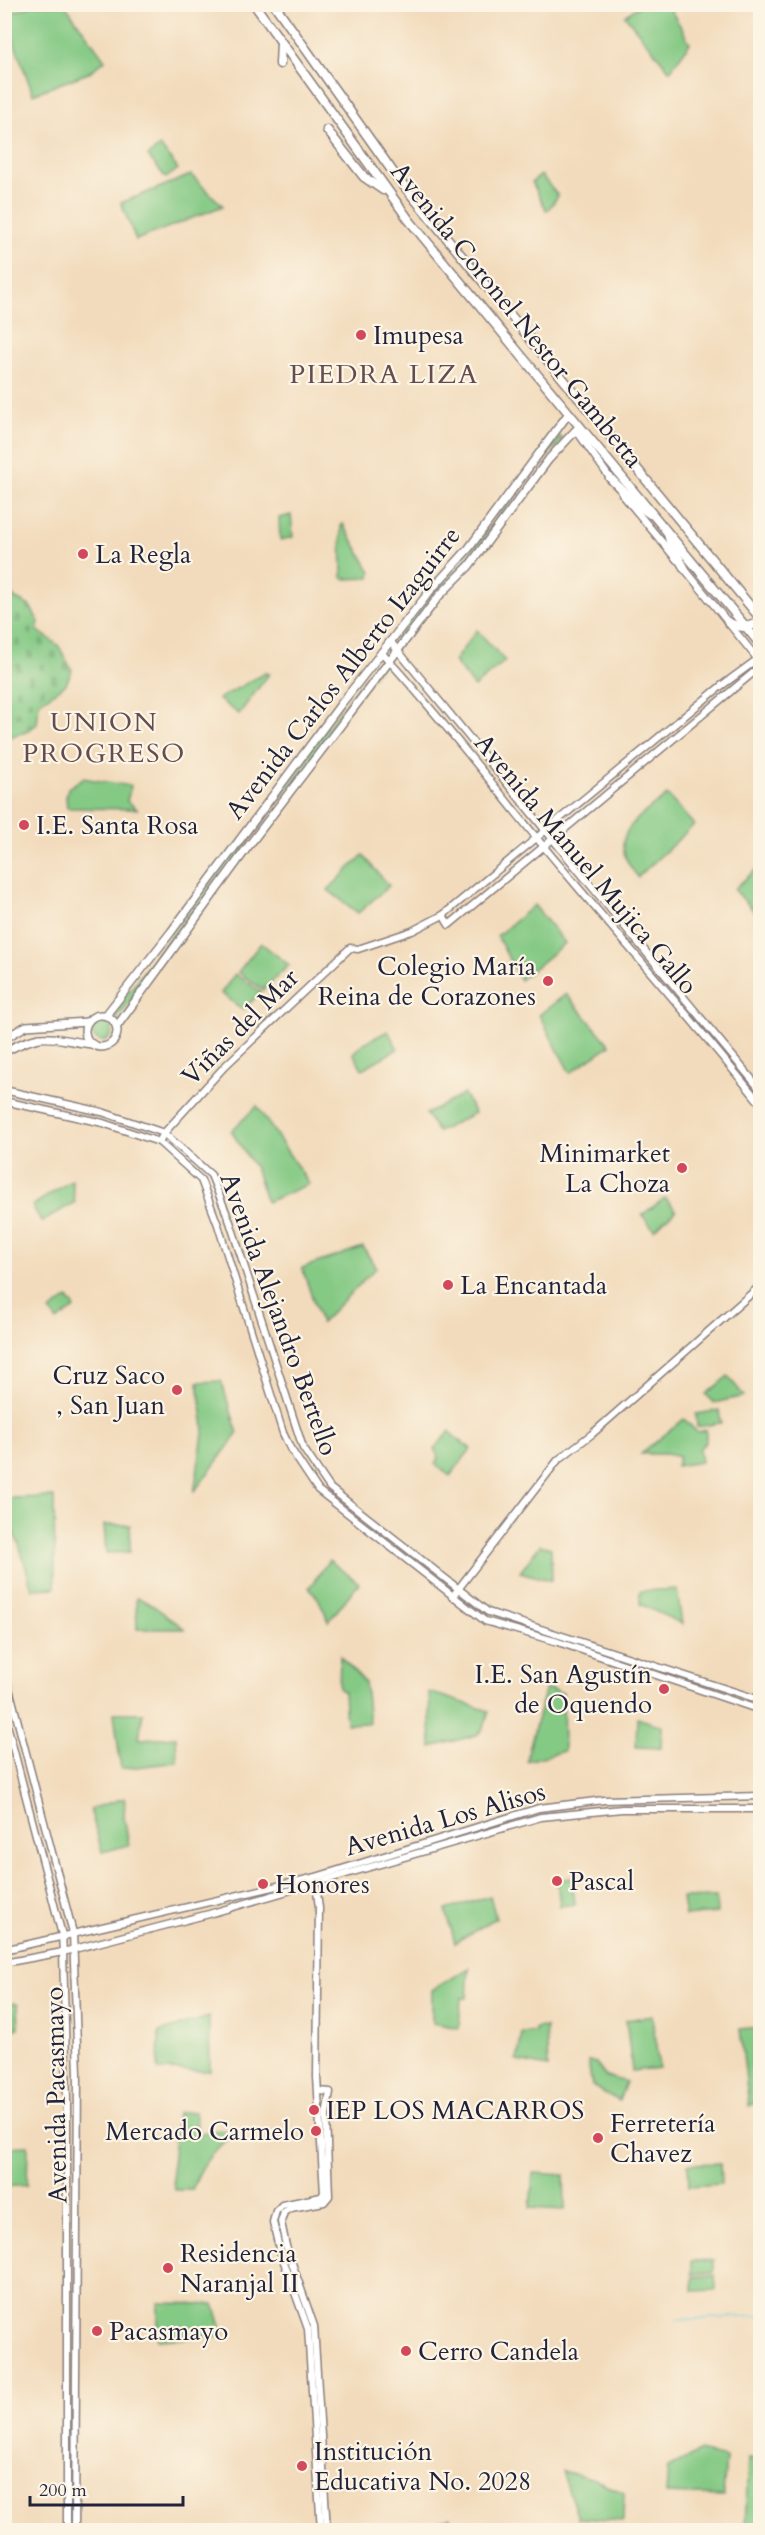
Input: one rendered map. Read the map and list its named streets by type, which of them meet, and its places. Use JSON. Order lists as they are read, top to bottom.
{
  "streets": {
    "highway": ["Avenida Coronel Nestor Gambetta"],
    "main road": ["Avenida Carlos Alberto Izaguirre"],
    "street": [
      "Avenida Manuel Mujica Gallo",
      "Viñas del Mar",
      "Avenida Alejandro Bertello",
      "Avenida Los Alisos",
      "Avenida Pacasmayo"
    ]
  },
  "crossings": [
    ["Avenida Coronel Nestor Gambetta", "Avenida Carlos Alberto Izaguirre"],
    ["Avenida Carlos Alberto Izaguirre", "Avenida Manuel Mujica Gallo"],
    ["Avenida Manuel Mujica Gallo", "Viñas del Mar"],
    ["Viñas del Mar", "Avenida Alejandro Bertello"],
    ["Avenida Los Alisos", "Avenida Pacasmayo"]
  ],
  "districts": ["PIEDRA LIZA", "UNION PROGRESO"],
  "places": [
    "Imupesa",
    "La Regla",
    "I.E. Santa Rosa",
    "Colegio María Reina de Corazones",
    "Minimarket La Choza",
    "La Encantada",
    "Cruz Saco , San Juan",
    "I.E. San Agustín de Oquendo",
    "Pascal",
    "Honores",
    "IEP LOS MACARROS",
    "Mercado Carmelo",
    "Ferretería Chavez",
    "Residencia Naranjal II",
    "Pacasmayo",
    "Cerro Candela",
    "Institución Educativa No. 2028"
  ],
  "scale_bar": "200 m"
}
